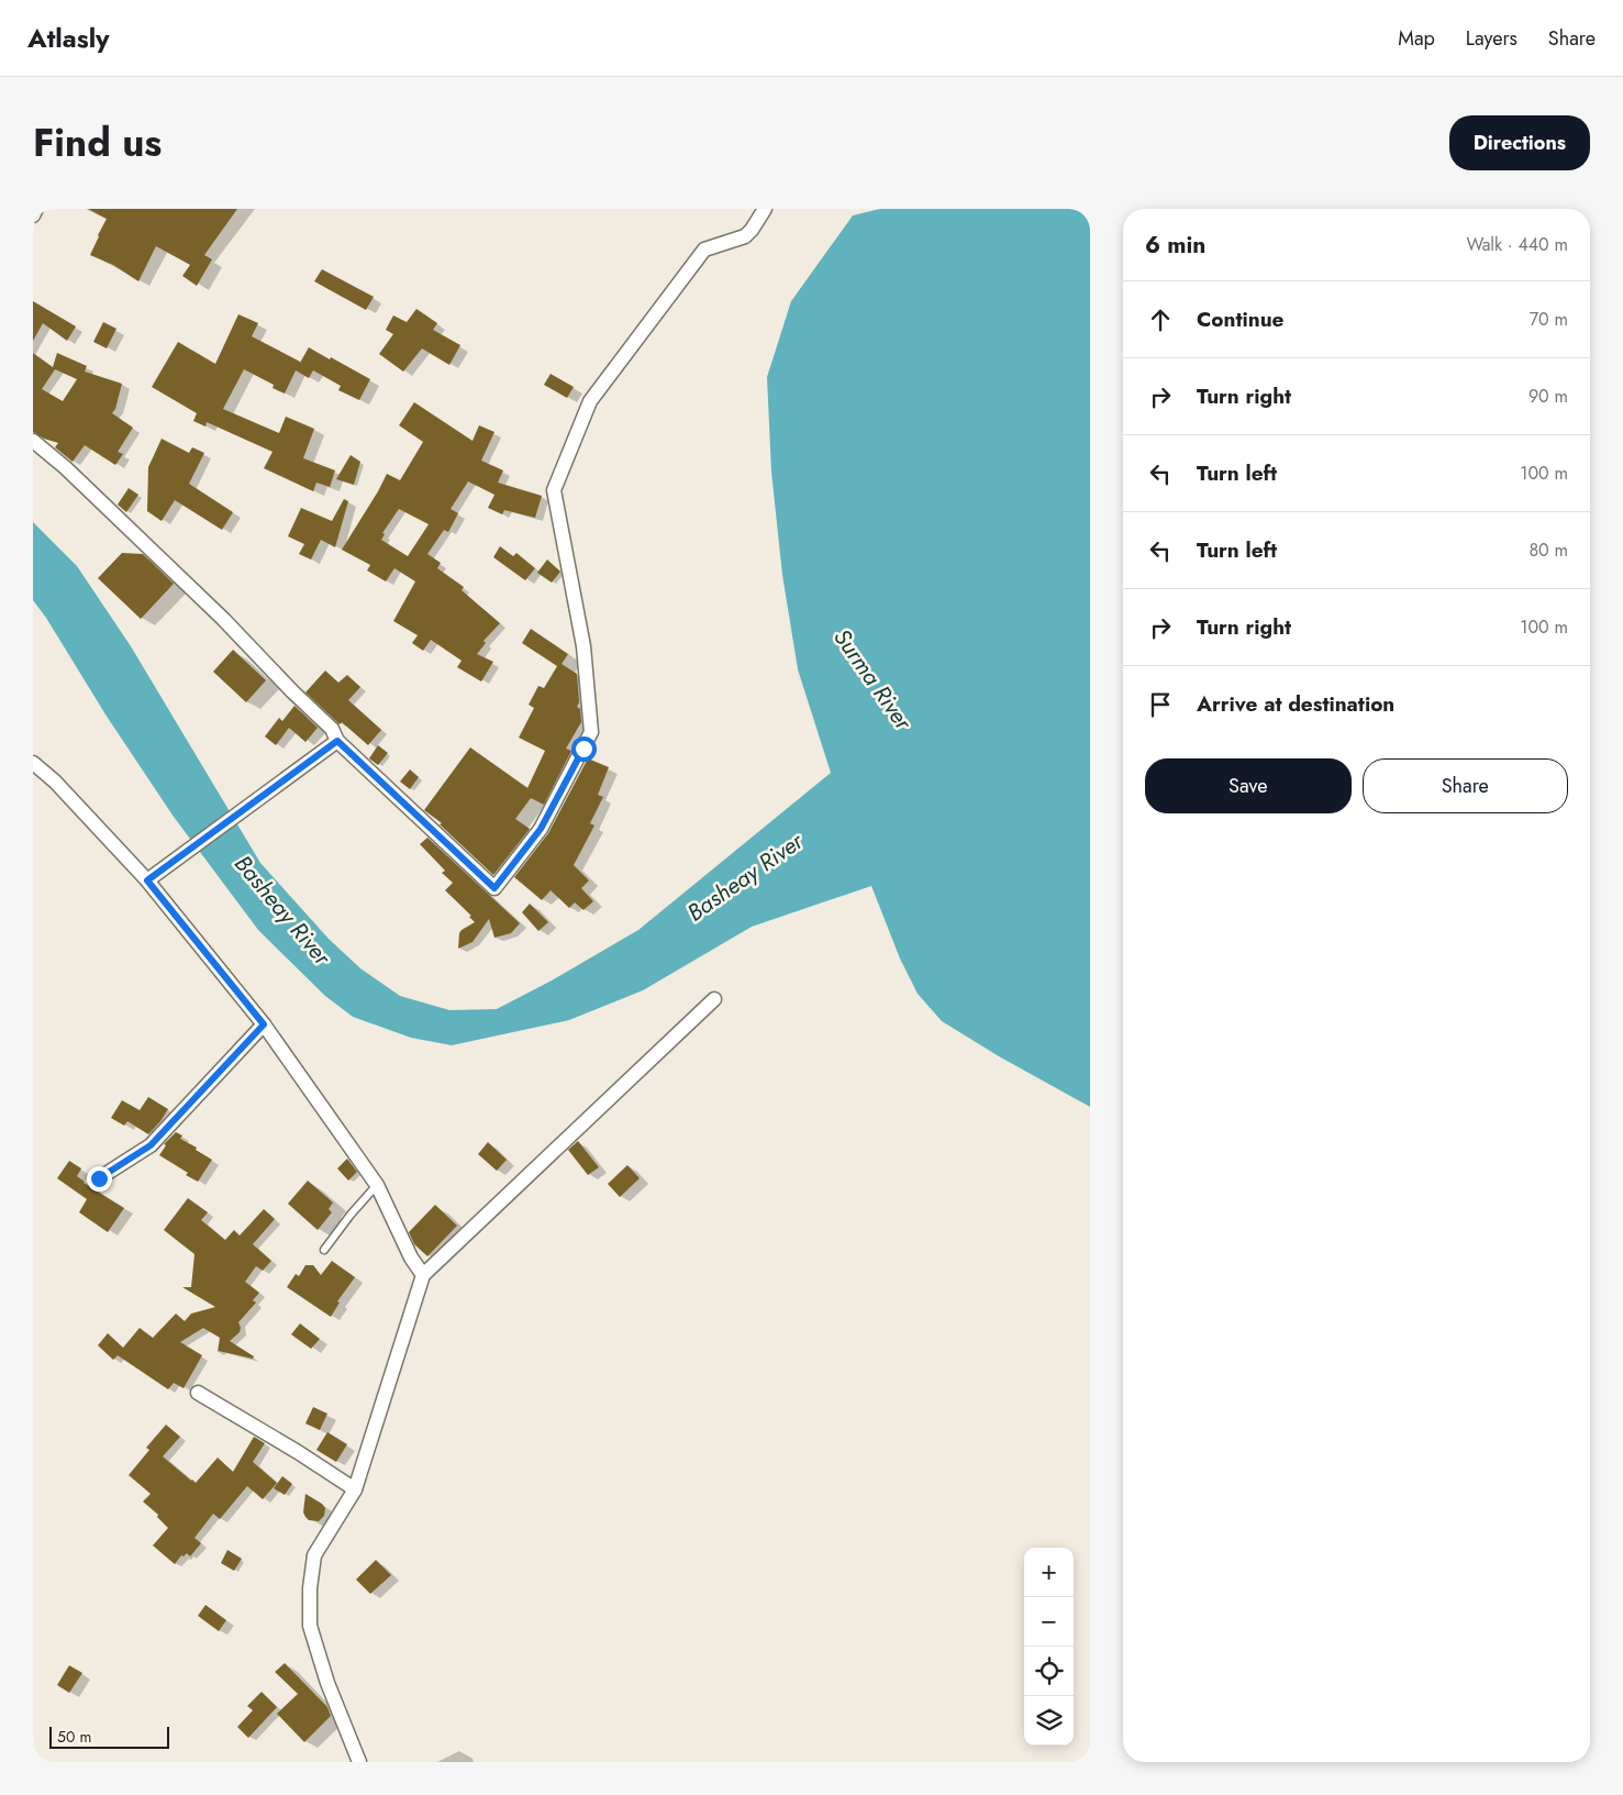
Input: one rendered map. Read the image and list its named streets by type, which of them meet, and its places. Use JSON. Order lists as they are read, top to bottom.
{
  "water": ["Surma River", "Basheay River"],
  "scale_bar": "50 m",
  "page": {
    "header": "Atlasly",
    "nav": ["Map", "Layers", "Share"],
    "title": "Find us",
    "buttons": [
      "Directions",
      ["Save", "Share"]
    ],
    "heading": ["6 min", "Walk · 440 m"],
    "list": [
      ["Continue", "70 m"],
      ["Turn right", "90 m"],
      ["Turn left", "100 m"],
      ["Turn left", "80 m"],
      ["Turn right", "100 m"],
      "Arrive at destination"
    ],
    "map_buttons": ["+", "−"],
    "scale": "50 m"
  }
}
